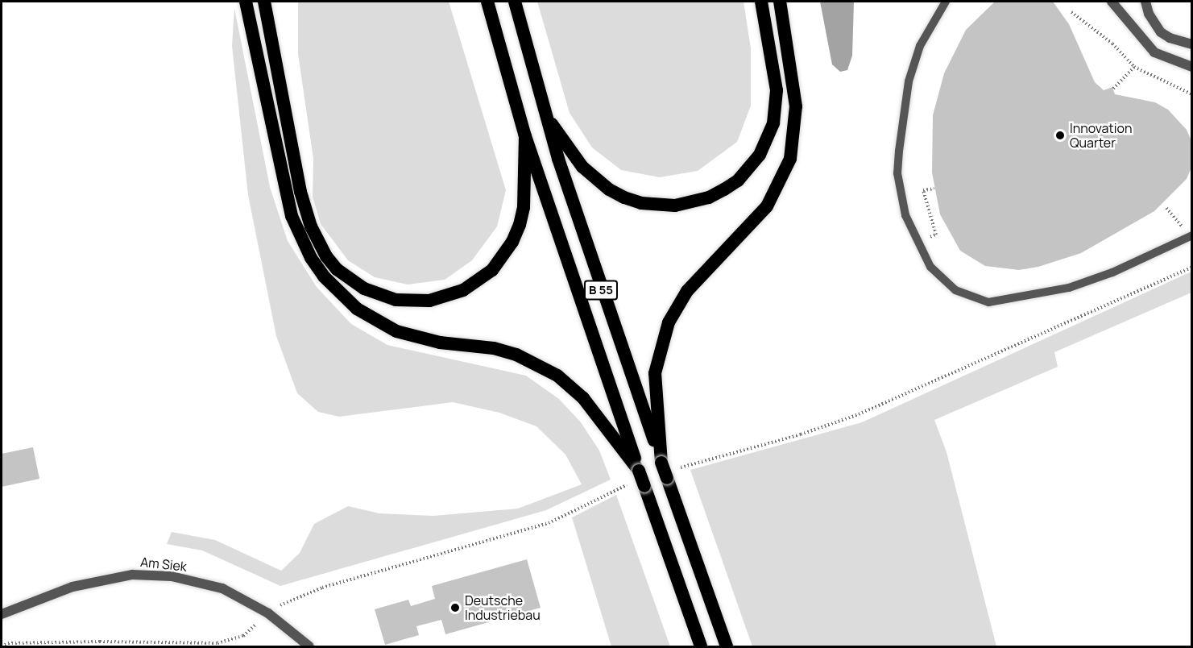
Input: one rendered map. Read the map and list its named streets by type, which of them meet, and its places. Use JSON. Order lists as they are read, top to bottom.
{
  "streets": {
    "highway": ["B 55"],
    "street": ["Am Siek"]
  },
  "places": ["Innovation Quarter", "Deutsche Industriebau"]
}
